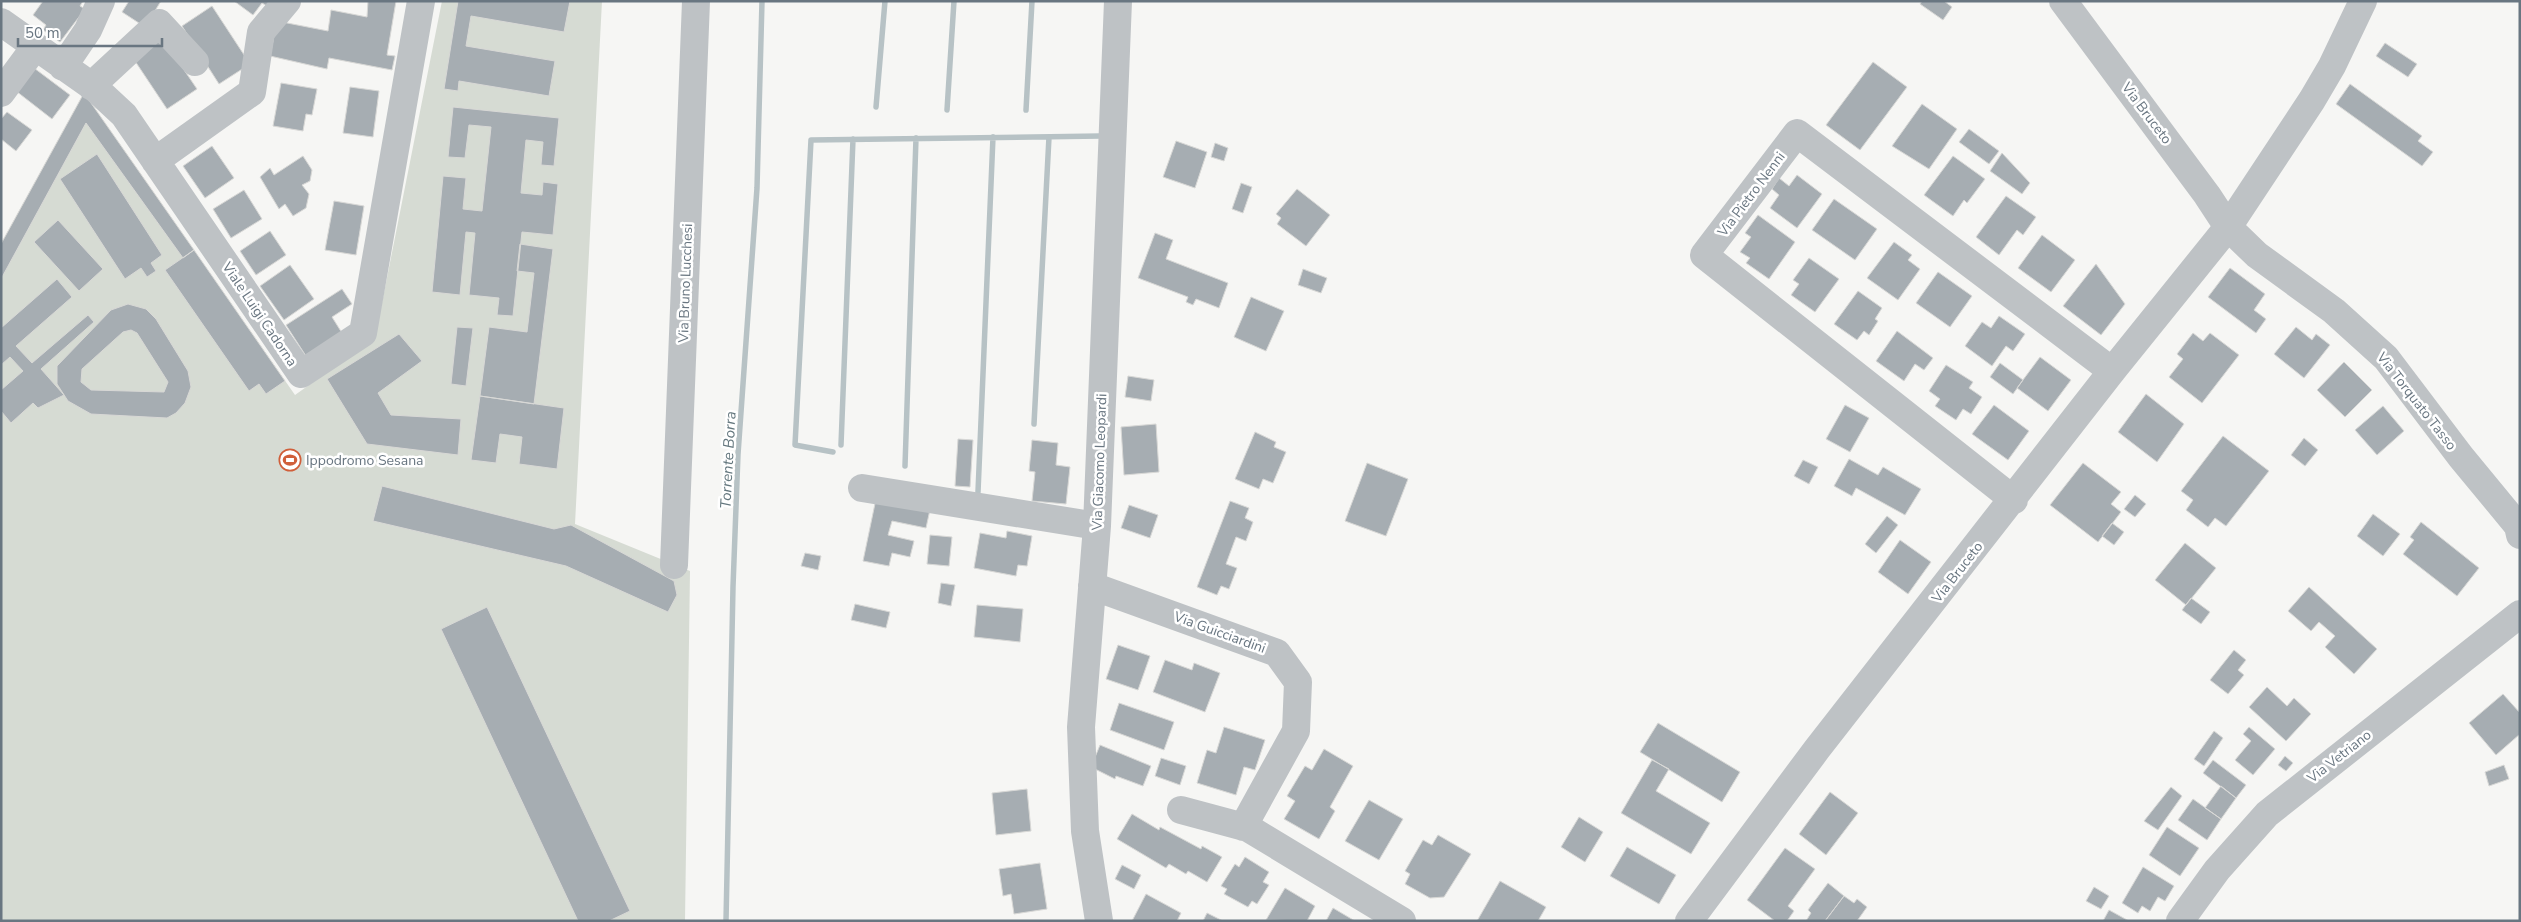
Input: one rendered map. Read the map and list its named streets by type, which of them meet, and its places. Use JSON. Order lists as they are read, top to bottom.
{
  "streets": {
    "street": [
      "Via Bruceto",
      "Via Pietro Nenni",
      "Via Bruno Lucchesi",
      "Viale Luigi Cadorna",
      "Via Torquato Tasso",
      "Via Giacomo Leopardi",
      "Via Guicciardini",
      "Via Vetriano"
    ]
  },
  "crossings": [
    ["Via Bruceto", "Via Pietro Nenni"],
    ["Via Bruceto", "Via Torquato Tasso"],
    ["Via Giacomo Leopardi", "Via Guicciardini"]
  ],
  "water": ["Torrente Borra"],
  "places": {
    "sports": ["Ippodromo Sesana"]
  },
  "scale_bar": "50 m"
}
